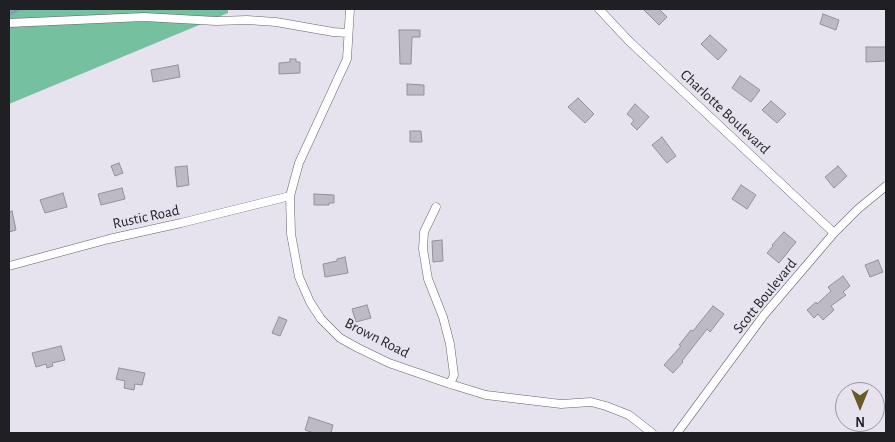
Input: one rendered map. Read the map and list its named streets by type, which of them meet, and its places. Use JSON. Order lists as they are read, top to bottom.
{
  "streets": {
    "street": [
      "Charlotte Boulevard",
      "Rustic Road",
      "Scott Boulevard",
      "Brown Road"
    ]
  },
  "crossings": [
    ["Charlotte Boulevard", "Scott Boulevard"],
    ["Rustic Road", "Brown Road"]
  ],
  "north": "bottom"
}
